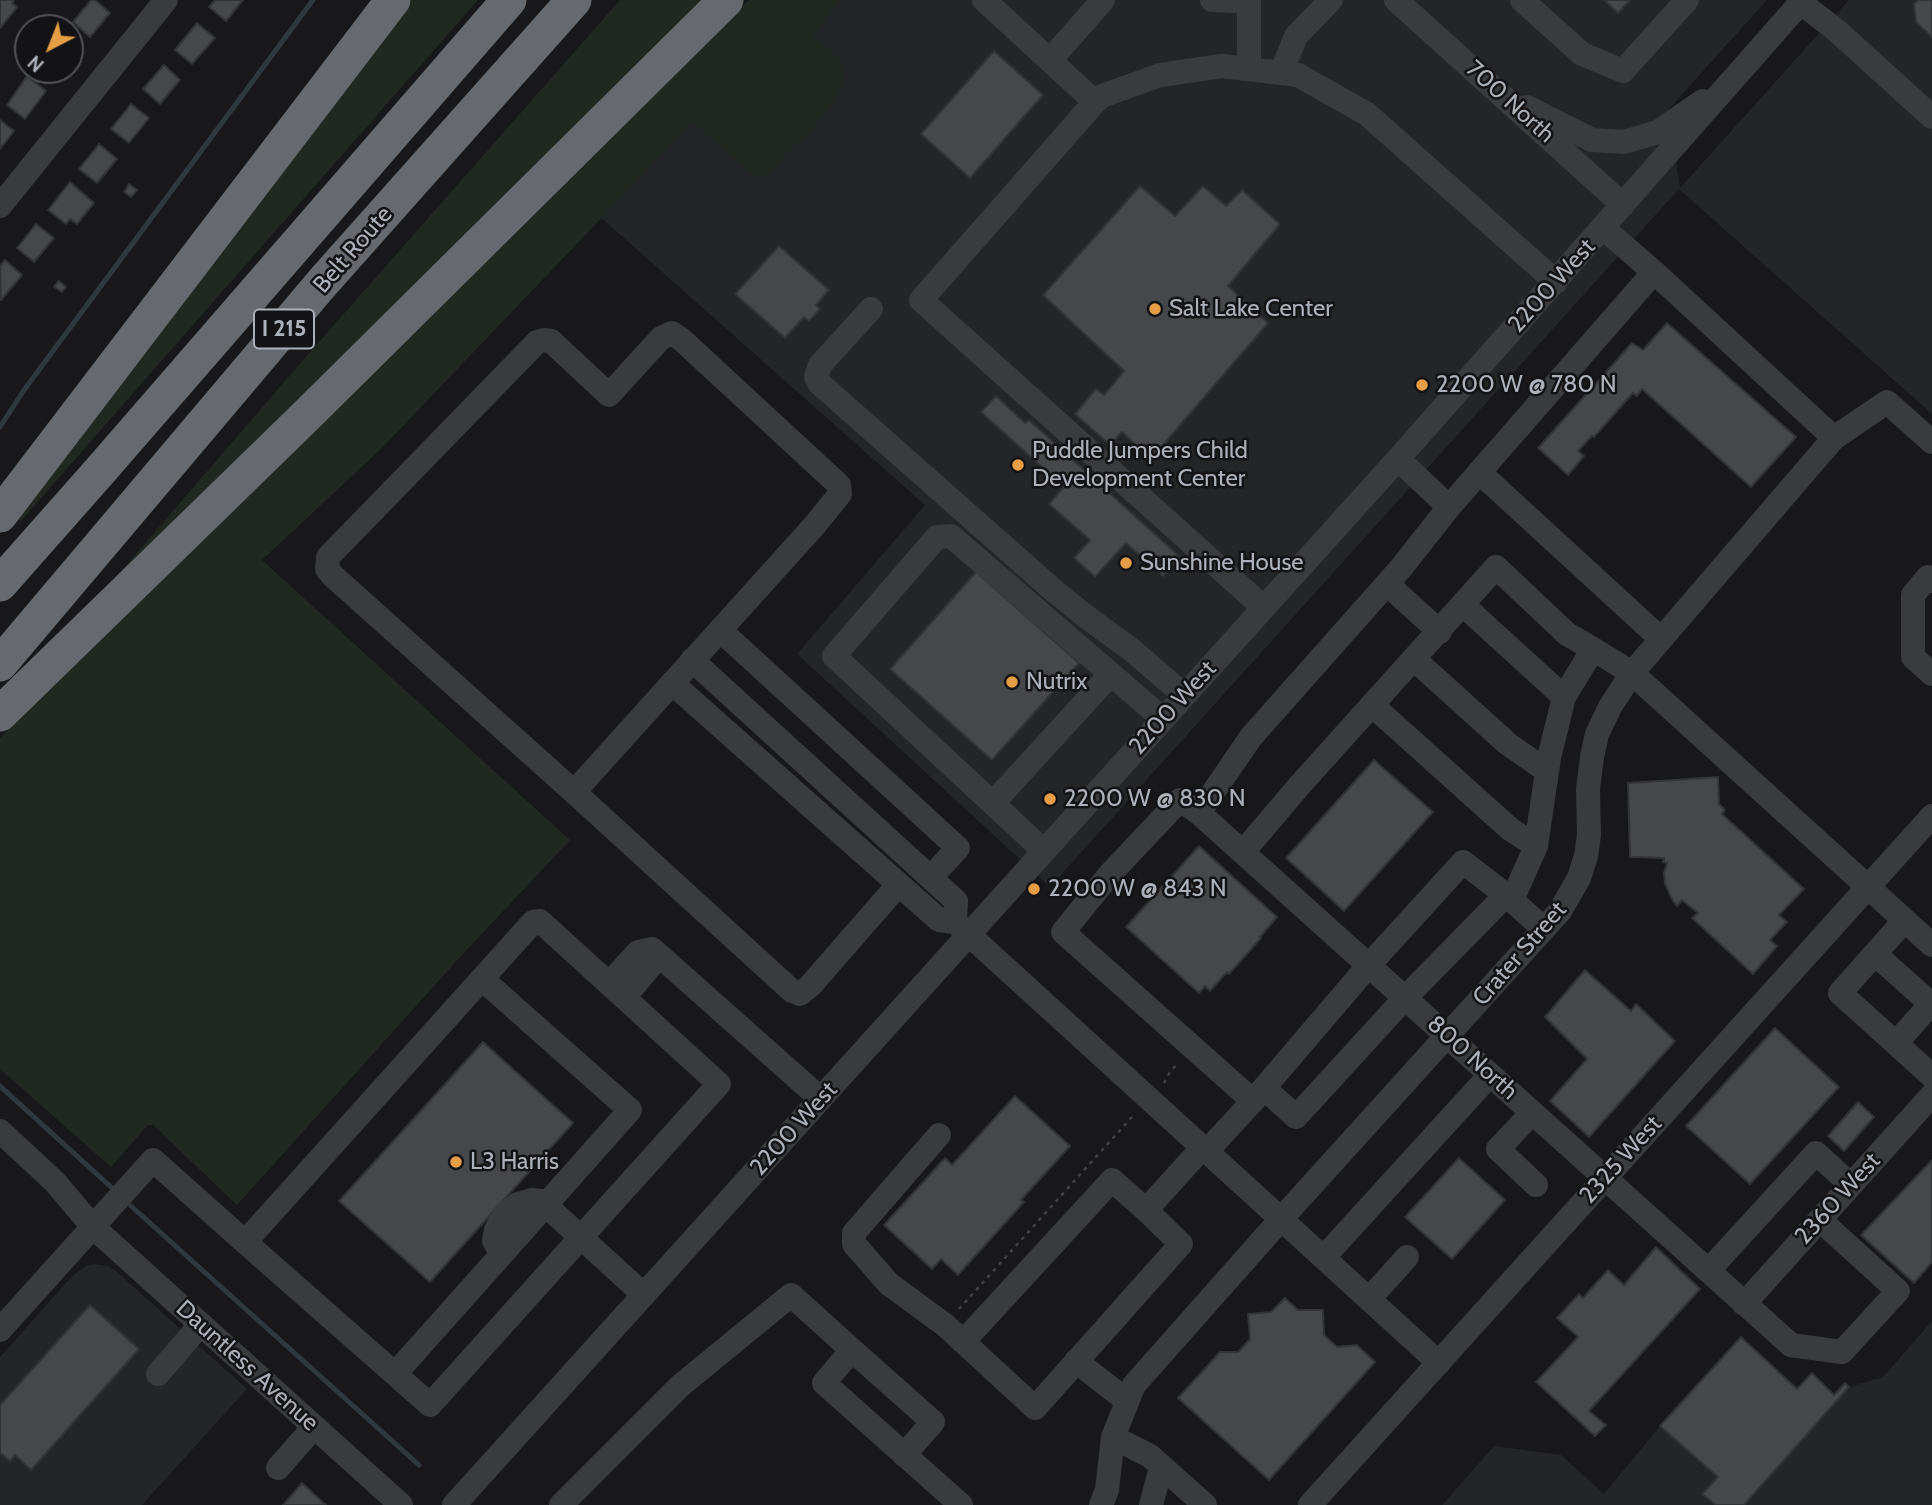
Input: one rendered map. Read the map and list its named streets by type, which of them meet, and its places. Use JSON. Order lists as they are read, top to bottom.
{
  "streets": {
    "highway": ["Belt Route", "I 215"],
    "street": [
      "700 North",
      "2200 West",
      "Crater Street",
      "800 North",
      "2325 West",
      "2360 West",
      "Dauntless Avenue"
    ]
  },
  "crossings": [
    ["700 North", "2200 West"],
    ["Crater Street", "800 North"],
    ["800 North", "2325 West"],
    ["800 North", "2360 West"]
  ],
  "places": [
    "Salt Lake Center",
    "2200 W @ 780 N",
    "Puddle Jumpers Child Development Center",
    "Sunshine House",
    "Nutrix",
    "2200 W @ 830 N",
    "2200 W @ 843 N",
    "L3 Harris"
  ],
  "north": "bottom left"
}
